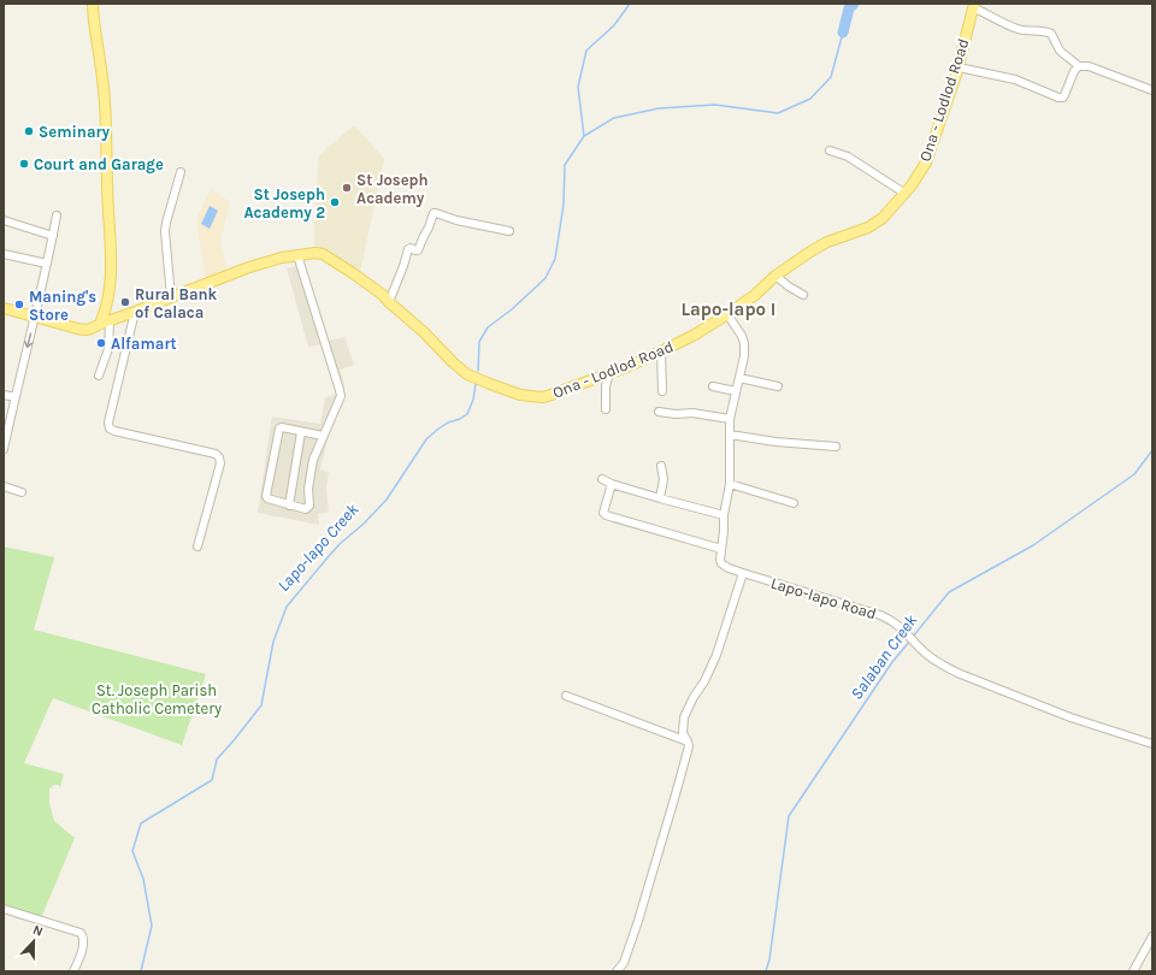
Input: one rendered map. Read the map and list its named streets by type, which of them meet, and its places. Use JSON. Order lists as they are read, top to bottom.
{
  "streets": {
    "main road": ["Ona - Lodlod Road"],
    "street": ["Lapo-lapo Road"]
  },
  "crossings": [
    ["Ona - Lodlod Road", "Lapo-lapo Road"]
  ],
  "districts": ["Lapo-lapo I"],
  "water": ["Lapo-lapo Creek", "Salaban Creek"],
  "parks": ["St. Joseph Parish Catholic Cemetery"],
  "places": [
    "Seminary",
    "Court and Garage",
    "St Joseph Academy",
    "St Joseph Academy 2",
    "Rural Bank of Calaca",
    "Maning's Store",
    "Alfamart"
  ],
  "north": "top"
}
